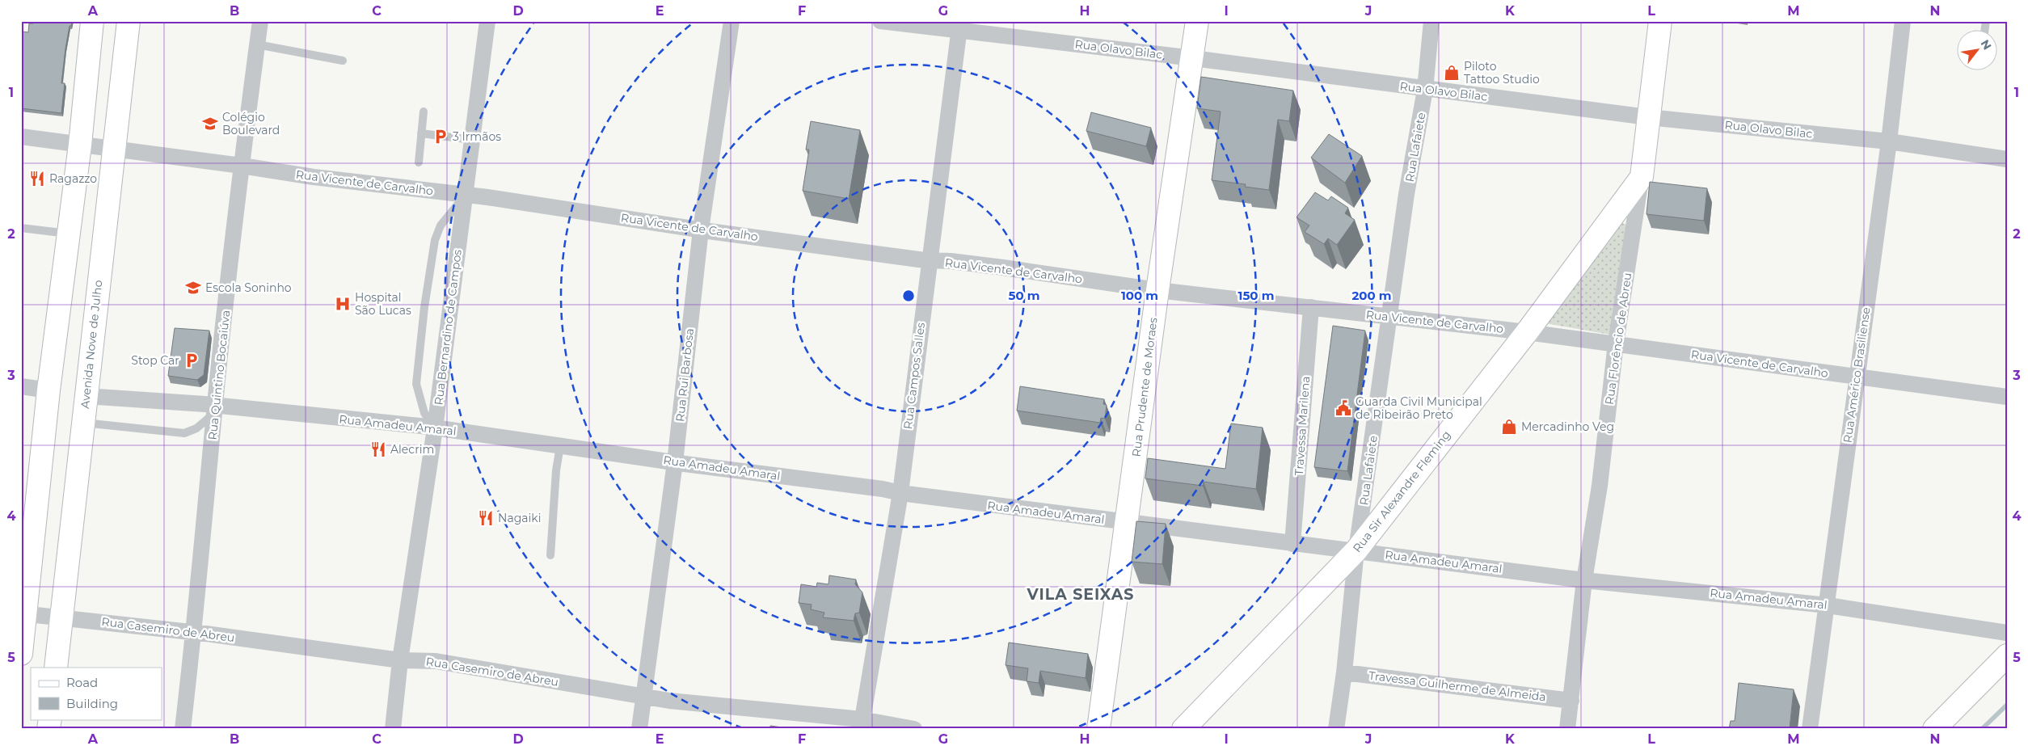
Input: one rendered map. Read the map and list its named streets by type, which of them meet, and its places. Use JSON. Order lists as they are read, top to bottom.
{
  "streets": {
    "main road": [
      "Rua Florêncio de Abreu",
      "Avenida Nove de Julho",
      "Rua Prudente de Moraes",
      "Rua Sir Alexandre Fleming"
    ],
    "street": [
      "Rua Olavo Bilac",
      "Rua Lafaiete",
      "Rua Vicente de Carvalho",
      "Rua Bernardino de Campos",
      "Rua Quintino Bocaiúva",
      "Rua Rui Barbosa",
      "Rua Américo Brasiliense",
      "Rua Campos Salles",
      "Rua Amadeu Amaral",
      "Travessa Marilena",
      "Rua Casemiro de Abreu",
      "Travessa Guilherme de Almeida"
    ]
  },
  "crossings": [
    ["Rua Olavo Bilac", "Rua Lafaiete"],
    ["Rua Olavo Bilac", "Rua Florêncio de Abreu"],
    ["Rua Olavo Bilac", "Rua Américo Brasiliense"],
    ["Rua Olavo Bilac", "Rua Campos Salles"],
    ["Rua Olavo Bilac", "Rua Prudente de Moraes"],
    ["Rua Lafaiete", "Rua Vicente de Carvalho"],
    ["Rua Lafaiete", "Rua Amadeu Amaral"],
    ["Rua Lafaiete", "Rua Sir Alexandre Fleming"],
    ["Rua Lafaiete", "Travessa Guilherme de Almeida"],
    ["Rua Vicente de Carvalho", "Rua Bernardino de Campos"],
    ["Rua Vicente de Carvalho", "Rua Florêncio de Abreu"],
    ["Rua Vicente de Carvalho", "Avenida Nove de Julho"],
    ["Rua Vicente de Carvalho", "Rua Quintino Bocaiúva"],
    ["Rua Vicente de Carvalho", "Rua Rui Barbosa"],
    ["Rua Vicente de Carvalho", "Rua Américo Brasiliense"],
    ["Rua Vicente de Carvalho", "Rua Campos Salles"],
    ["Rua Vicente de Carvalho", "Rua Prudente de Moraes"],
    ["Rua Vicente de Carvalho", "Travessa Marilena"],
    ["Rua Vicente de Carvalho", "Rua Sir Alexandre Fleming"],
    ["Rua Bernardino de Campos", "Rua Amadeu Amaral"],
    ["Rua Bernardino de Campos", "Rua Casemiro de Abreu"],
    ["Rua Florêncio de Abreu", "Rua Amadeu Amaral"],
    ["Rua Florêncio de Abreu", "Rua Sir Alexandre Fleming"],
    ["Rua Florêncio de Abreu", "Travessa Guilherme de Almeida"],
    ["Avenida Nove de Julho", "Rua Amadeu Amaral"],
    ["Avenida Nove de Julho", "Rua Casemiro de Abreu"],
    ["Rua Quintino Bocaiúva", "Rua Amadeu Amaral"],
    ["Rua Quintino Bocaiúva", "Rua Casemiro de Abreu"],
    ["Rua Rui Barbosa", "Rua Amadeu Amaral"],
    ["Rua Rui Barbosa", "Rua Casemiro de Abreu"],
    ["Rua Américo Brasiliense", "Rua Amadeu Amaral"],
    ["Rua Campos Salles", "Rua Amadeu Amaral"],
    ["Rua Campos Salles", "Rua Casemiro de Abreu"],
    ["Rua Prudente de Moraes", "Rua Amadeu Amaral"],
    ["Rua Amadeu Amaral", "Travessa Marilena"],
    ["Rua Amadeu Amaral", "Rua Sir Alexandre Fleming"]
  ],
  "districts": ["VILA SEIXAS"],
  "places": {
    "shop": ["Piloto Tattoo Studio", "Mercadinho Veg"],
    "school or university": ["Colégio Boulevard", "Escola Soninho"],
    "parking": ["3 Irmãos", "Stop Car"],
    "restaurant": ["Ragazzo", "Alecrim", "Nagaiki"],
    "hospital": ["Hospital São Lucas"],
    "public building": ["Guarda Civil Municipal de Ribeirão Preto"]
  },
  "legend": ["Road", "Building"],
  "north": "top right",
  "grid": {
    "columns": [
      "A",
      "B",
      "C",
      "D",
      "E",
      "F",
      "G",
      "H",
      "I",
      "J",
      "K",
      "L",
      "M",
      "N"
    ],
    "rows": [
      "1",
      "2",
      "3",
      "4",
      "5"
    ]
  },
  "rings": [
    "50 m",
    "100 m",
    "150 m",
    "200 m"
  ]
}
